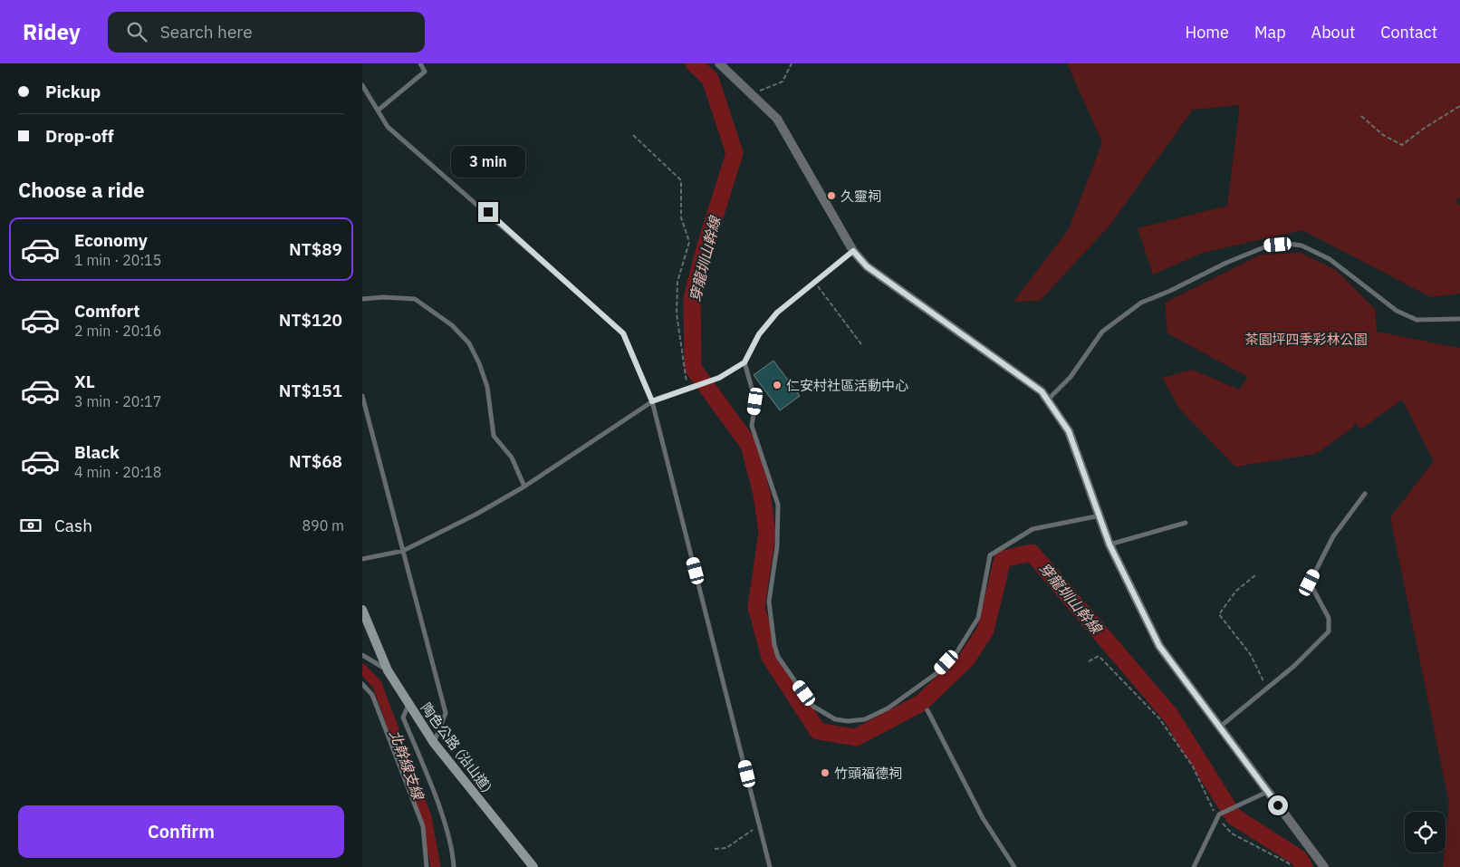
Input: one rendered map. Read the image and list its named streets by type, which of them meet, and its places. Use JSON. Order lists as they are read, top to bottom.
{
  "streets": {
    "main road": ["陶色公路 (沿山道)"]
  },
  "water": ["穿龍圳山幹線", "北幹線支線"],
  "parks": ["茶園坪四季彩林公園"],
  "places": ["久靈祠", "仁安村社區活動中心", "竹頭福德祠"],
  "page": {
    "header": "Ridey",
    "search": "Search here",
    "nav": [
      "Home",
      "Map",
      "About",
      "Contact"
    ],
    "banner": ["Pickup", "Drop-off"],
    "bubble": "3 min",
    "heading": "Choose a ride",
    "list": [
      {
        "name": "Economy",
        "note": "1 min · 20:15",
        "value": "NT$89"
      },
      {
        "name": "Comfort",
        "note": "2 min · 20:16",
        "value": "NT$120"
      },
      {
        "name": "XL",
        "note": "3 min · 20:17",
        "value": "NT$151"
      },
      {
        "name": "Black",
        "note": "4 min · 20:18",
        "value": "NT$68"
      }
    ],
    "pay": ["Cash", "890 m"],
    "buttons": "Confirm"
  }
}
